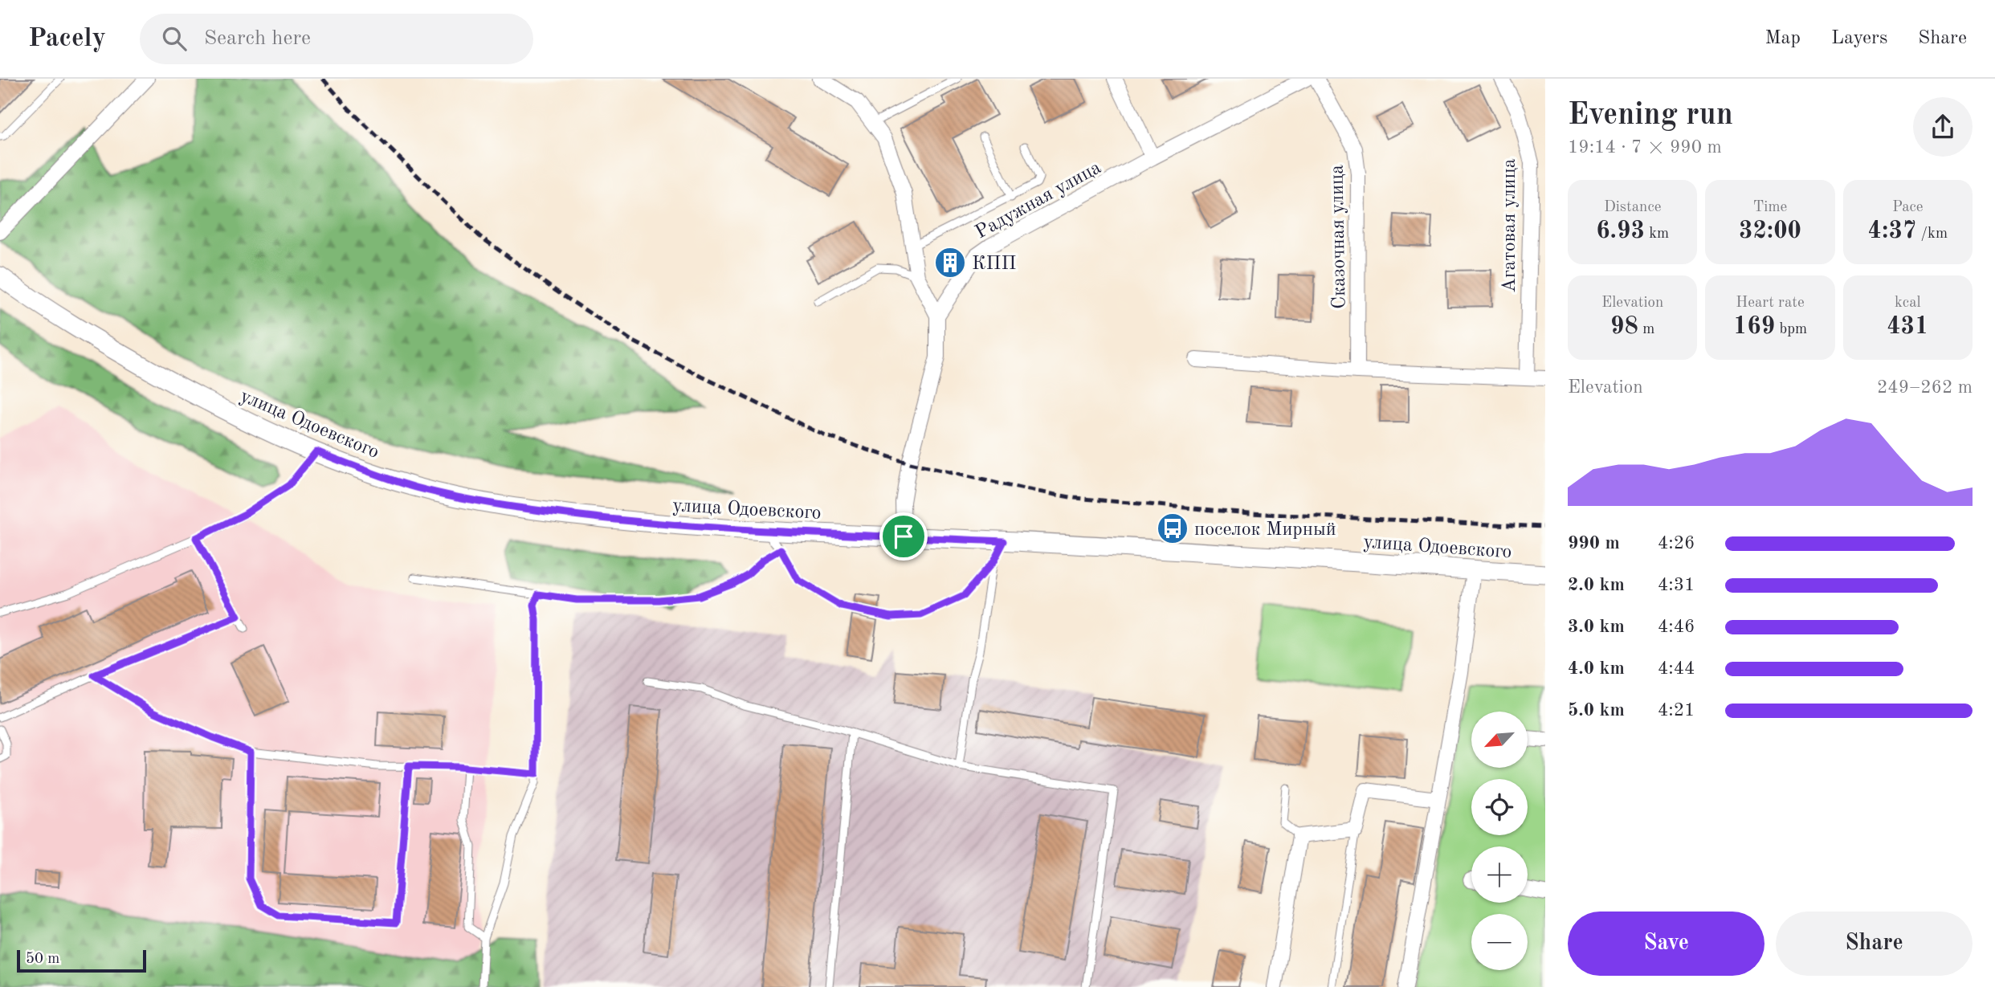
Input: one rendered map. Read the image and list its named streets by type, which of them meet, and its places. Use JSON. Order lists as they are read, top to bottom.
{
  "streets": {
    "street": [
      "Радужная улица",
      "Агатовая улица",
      "Сказочная улица",
      "улица Одоевского"
    ]
  },
  "places": {
    "building": ["КПП"],
    "bus stop": ["поселок Мирный"]
  },
  "scale_bar": "50 m",
  "north": "bottom left",
  "page": {
    "header": "Pacely",
    "search": "Search here",
    "nav": ["Map", "Layers", "Share"],
    "heading": ["Evening run", "19:14 · 7 × 990 m"],
    "stats": [
      ["Distance", "6.93 km"],
      ["Time", "32:00"],
      ["Pace", "4:37 /km"],
      ["Elevation", "98 m"],
      ["Heart rate", "169 bpm"],
      ["kcal", "431"]
    ],
    "chart": ["Elevation", "249–262 m"],
    "list": [
      {
        "name": "990 m",
        "note": "4:26"
      },
      {
        "name": "2.0 km",
        "note": "4:31"
      },
      {
        "name": "3.0 km",
        "note": "4:46"
      },
      {
        "name": "4.0 km",
        "note": "4:44"
      },
      {
        "name": "5.0 km",
        "note": "4:21"
      }
    ],
    "map_buttons": ["+", "−"],
    "buttons": ["Save", "Share"],
    "scale": "50 m"
  }
}
